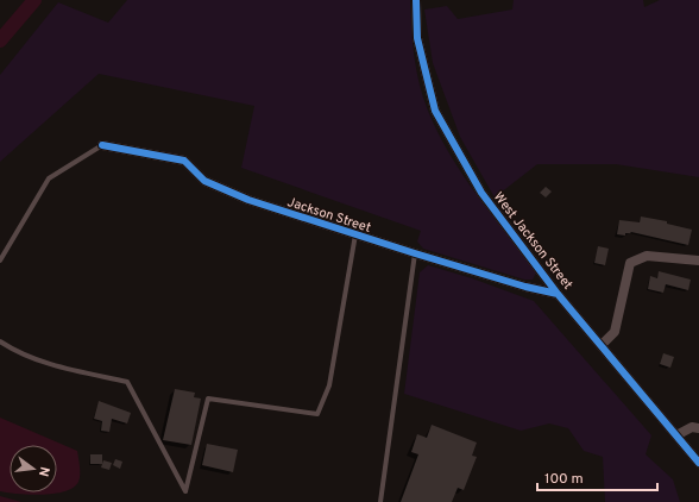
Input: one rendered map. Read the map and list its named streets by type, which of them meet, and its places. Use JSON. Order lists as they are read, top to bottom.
{
  "streets": {
    "street": ["Jackson Street", "West Jackson Street"]
  },
  "crossings": [
    ["Jackson Street", "West Jackson Street"]
  ],
  "scale_bar": "100 m",
  "north": "right"
}
